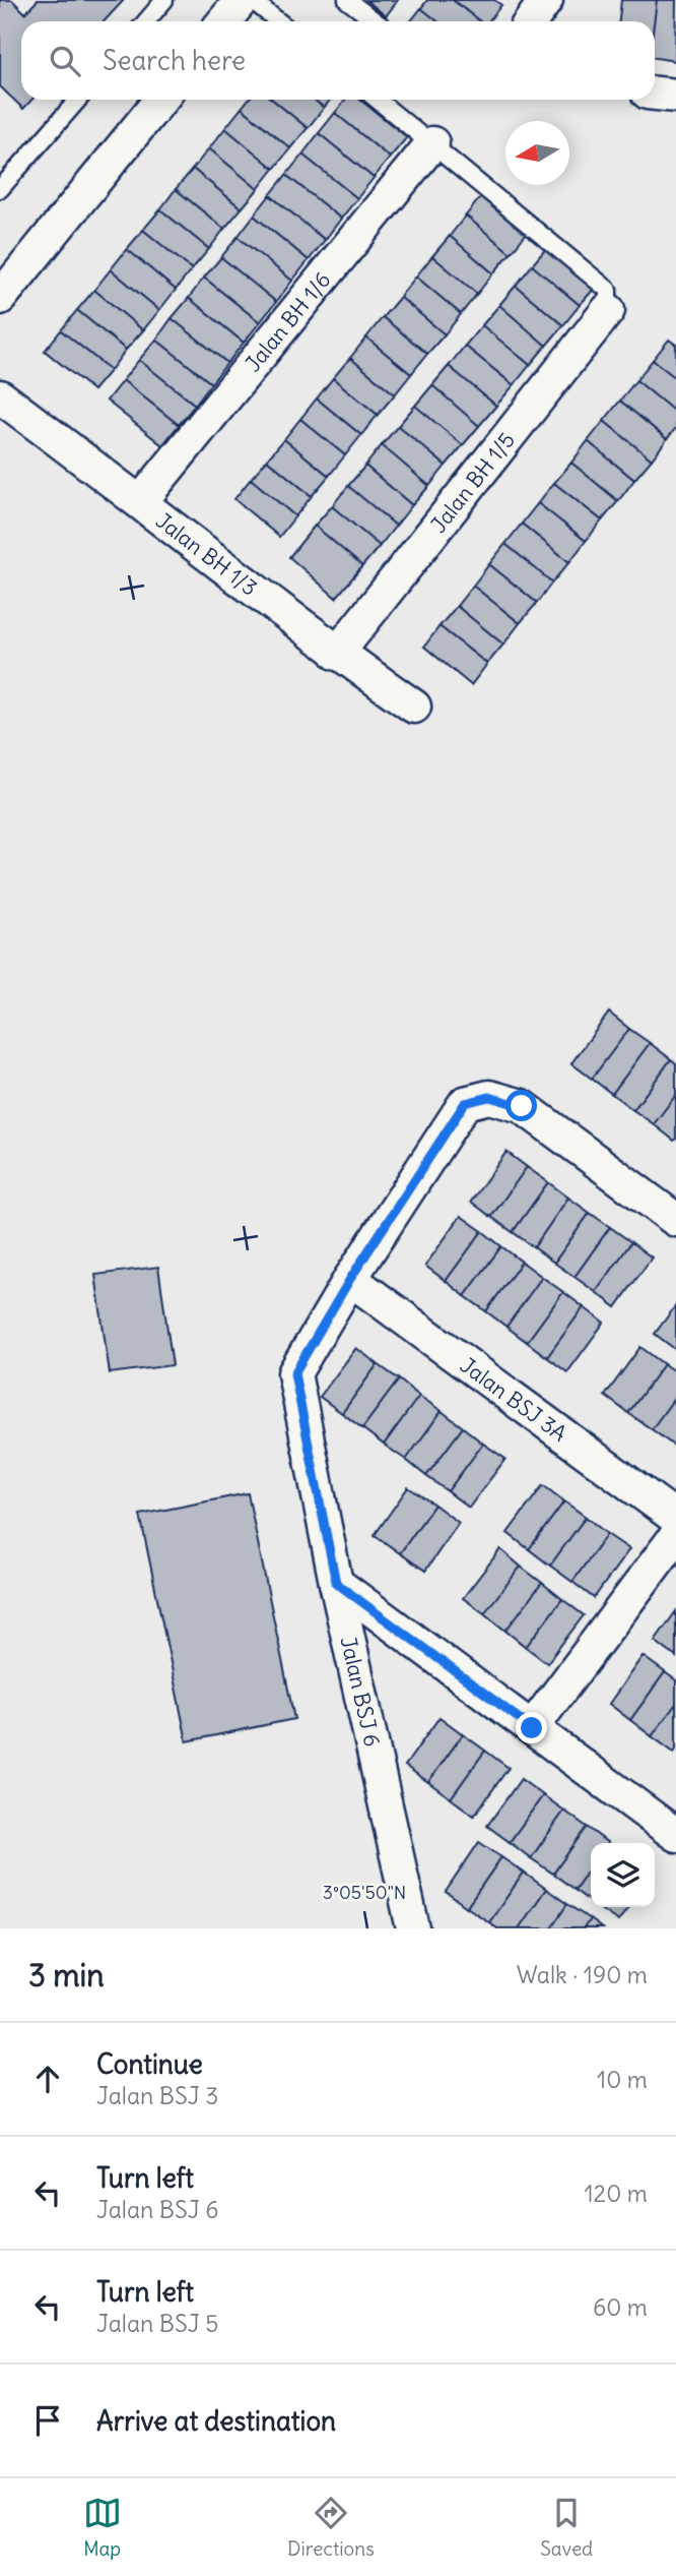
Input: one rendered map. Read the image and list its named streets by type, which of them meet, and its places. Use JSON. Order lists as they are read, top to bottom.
{
  "streets": {
    "street": [
      "Jalan BH 1/6",
      "Jalan BH 1/5",
      "Jalan BH 1/3",
      "Jalan BSJ 3A",
      "Jalan BSJ 6"
    ]
  },
  "crossings": [
    ["Jalan BH 1/6", "Jalan BH 1/3"],
    ["Jalan BH 1/5", "Jalan BH 1/3"],
    ["Jalan BSJ 3A", "Jalan BSJ 6"]
  ],
  "north": "left",
  "page": {
    "search": "Search here",
    "heading": ["3 min", "Walk · 190 m"],
    "list": [
      ["Continue", "Jalan BSJ 3", "10 m"],
      ["Turn left", "Jalan BSJ 6", "120 m"],
      ["Turn left", "Jalan BSJ 5", "60 m"],
      "Arrive at destination"
    ],
    "nav": ["Map", "Directions", "Saved"]
  },
  "coordinates": ["3°05'50\"N"]
}
